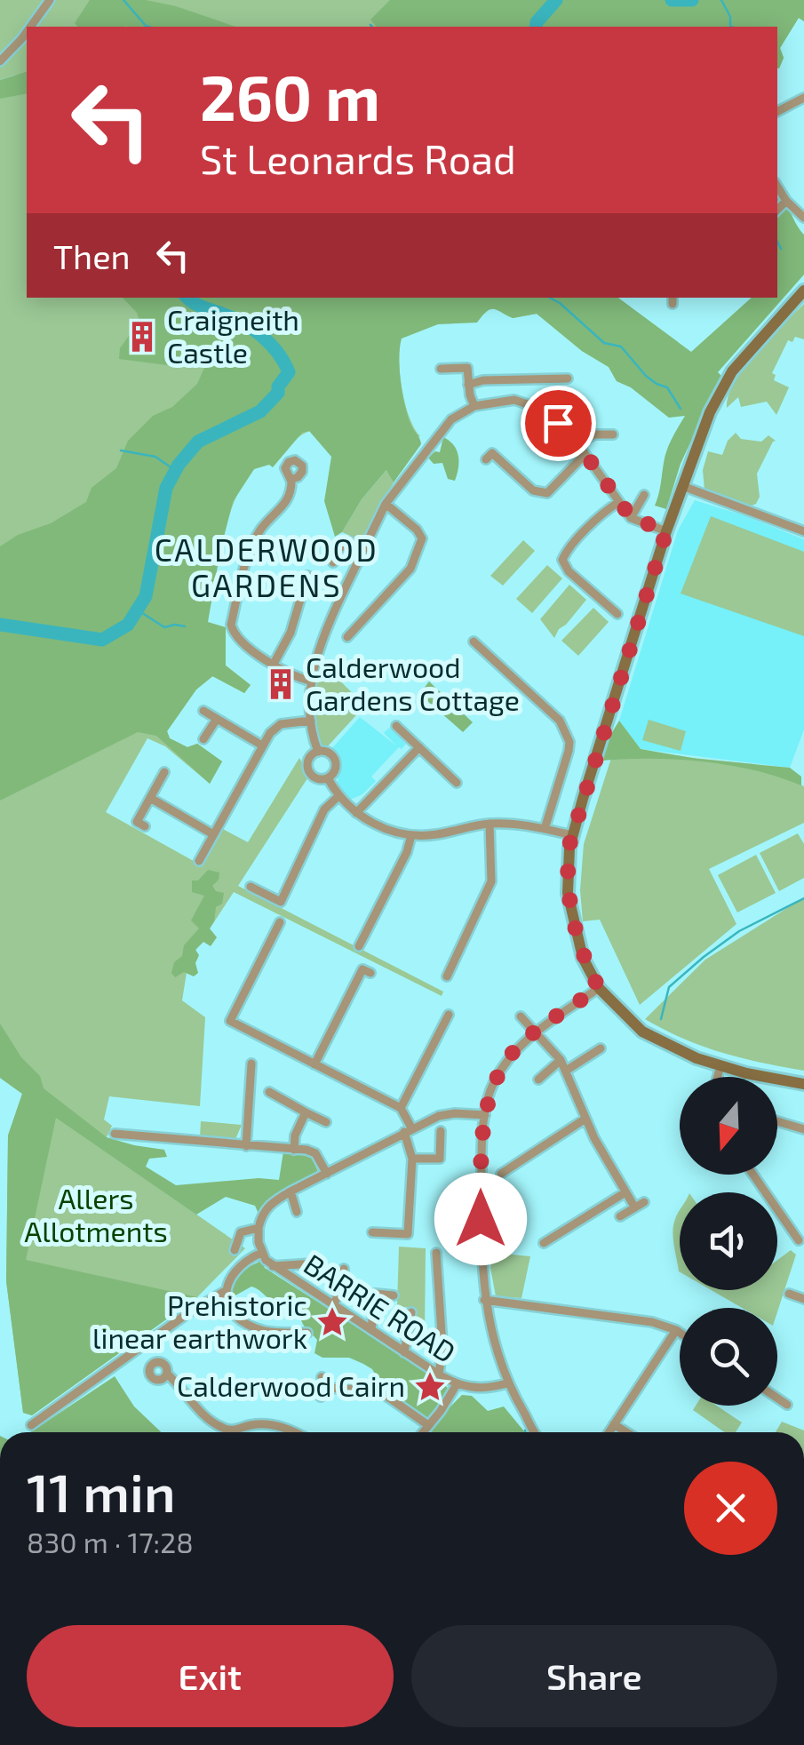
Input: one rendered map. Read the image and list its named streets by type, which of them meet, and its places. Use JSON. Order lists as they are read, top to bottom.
{
  "streets": {
    "street": ["BARRIE ROAD"]
  },
  "districts": ["CALDERWOOD GARDENS"],
  "parks": ["Allers Allotments"],
  "places": {
    "building": ["Craigneith Castle", "Calderwood Gardens Cottage"],
    "place": ["Prehistoric linear earthwork", "Calderwood Cairn"]
  },
  "north": "bottom",
  "page": {
    "turn": ["260 m", "St Leonards Road"],
    "then": "Then",
    "heading": ["11 min", "830 m · 17:28"],
    "buttons": ["Exit", "Share"]
  }
}
